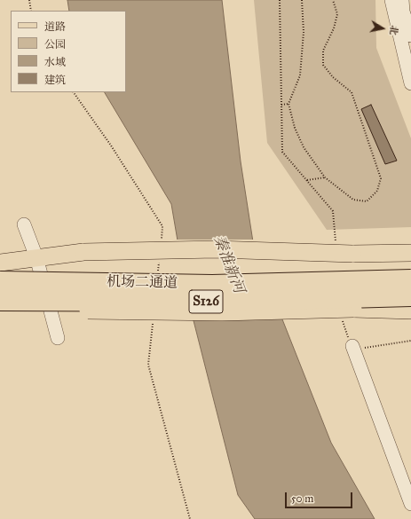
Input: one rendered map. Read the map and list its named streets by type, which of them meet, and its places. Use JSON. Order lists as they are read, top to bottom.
{
  "streets": {
    "highway": ["机场二通道", "S126"]
  },
  "water": ["秦淮新河"],
  "legend": [
    "道路",
    "公园",
    "水域",
    "建筑"
  ],
  "scale_bar": "50 m",
  "north": "right"
}
